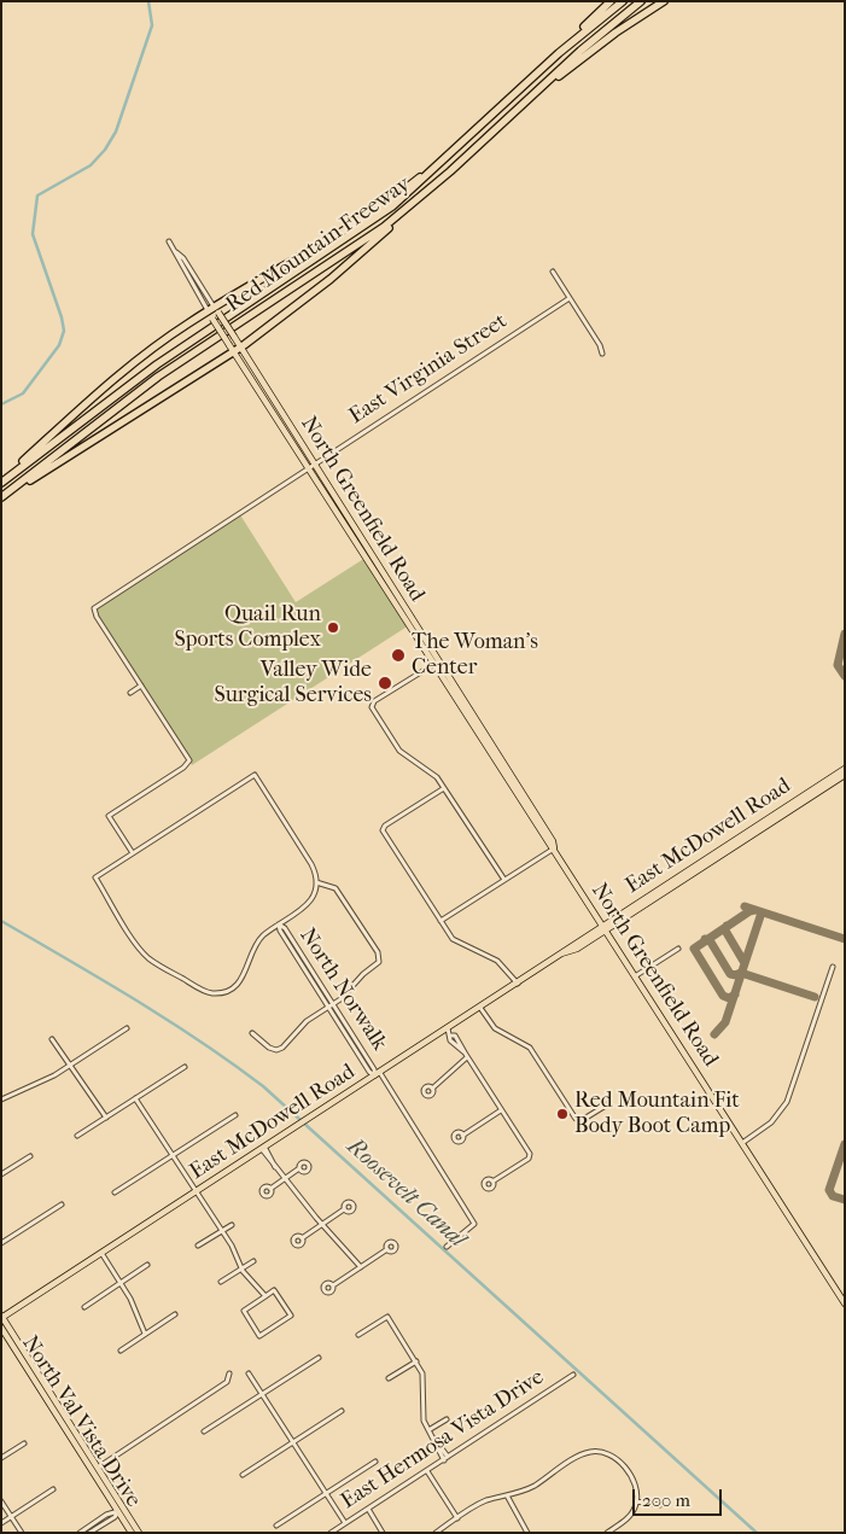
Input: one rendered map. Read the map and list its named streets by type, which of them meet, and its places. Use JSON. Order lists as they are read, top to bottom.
{
  "streets": {
    "highway": ["Red Mountain Freeway"],
    "main road": ["North Greenfield Road", "East McDowell Road", "North Val Vista Drive"],
    "street": ["East Virginia Street", "North Norwalk", "East Hermosa Vista Drive"]
  },
  "crossings": [
    ["East Virginia Street", "North Greenfield Road"],
    ["North Greenfield Road", "East McDowell Road"],
    ["East McDowell Road", "North Norwalk"],
    ["East McDowell Road", "North Val Vista Drive"]
  ],
  "water": ["Roosevelt Canal"],
  "places": [
    "Quail Run Sports Complex",
    "The Woman's Center",
    "Valley Wide Surgical Services",
    "Red Mountain Fit Body Boot Camp"
  ],
  "scale_bar": "200 m"
}
